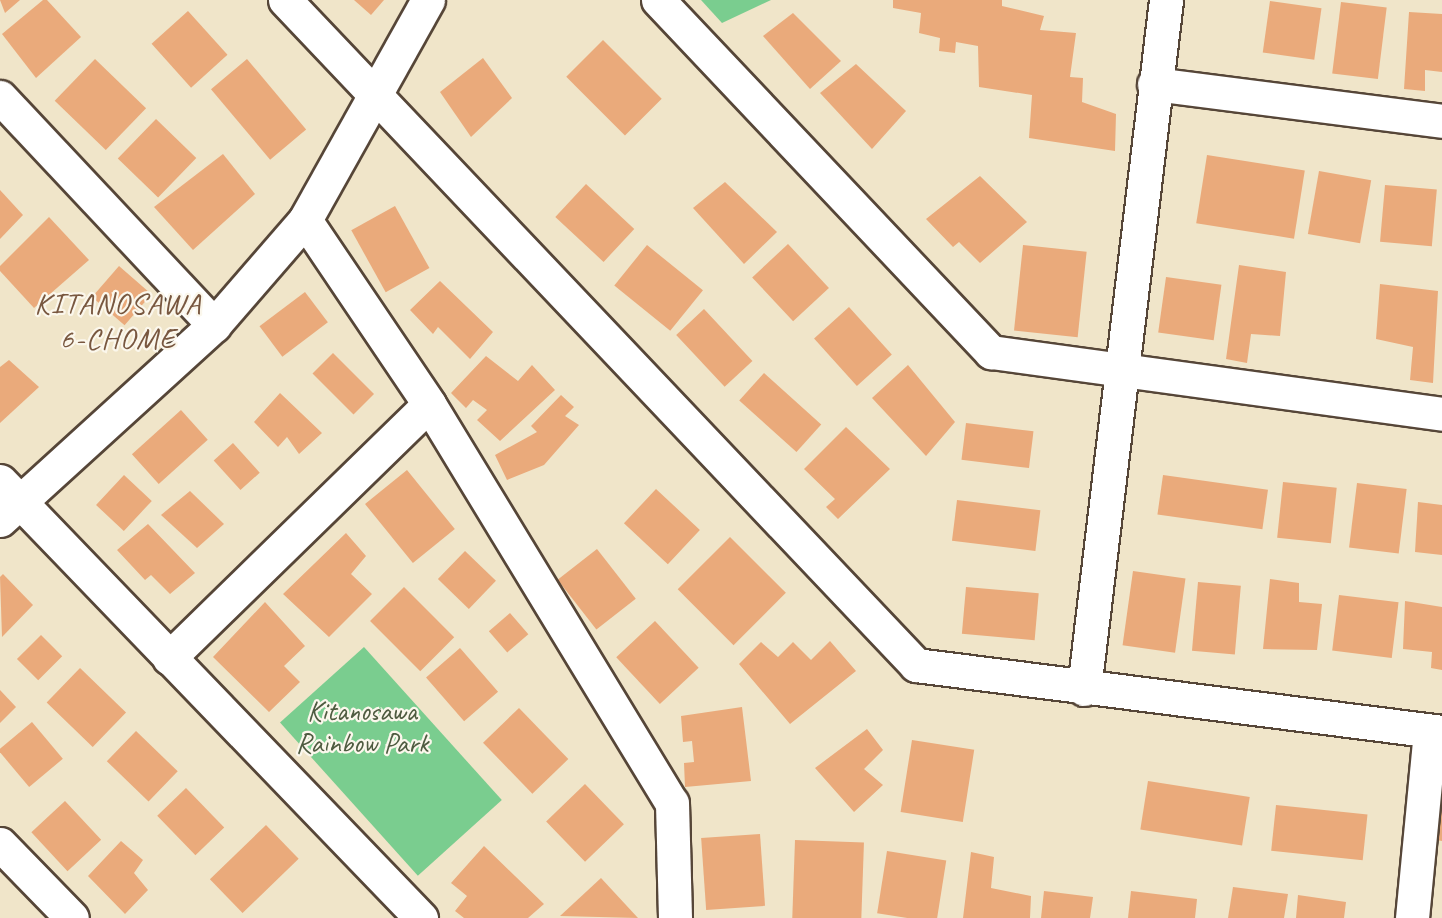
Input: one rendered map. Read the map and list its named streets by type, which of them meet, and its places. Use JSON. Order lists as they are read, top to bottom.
{
  "districts": ["KITANOSAWA 6-CHOME"],
  "parks": ["Kitanosawa Rainbow Park"]
}
